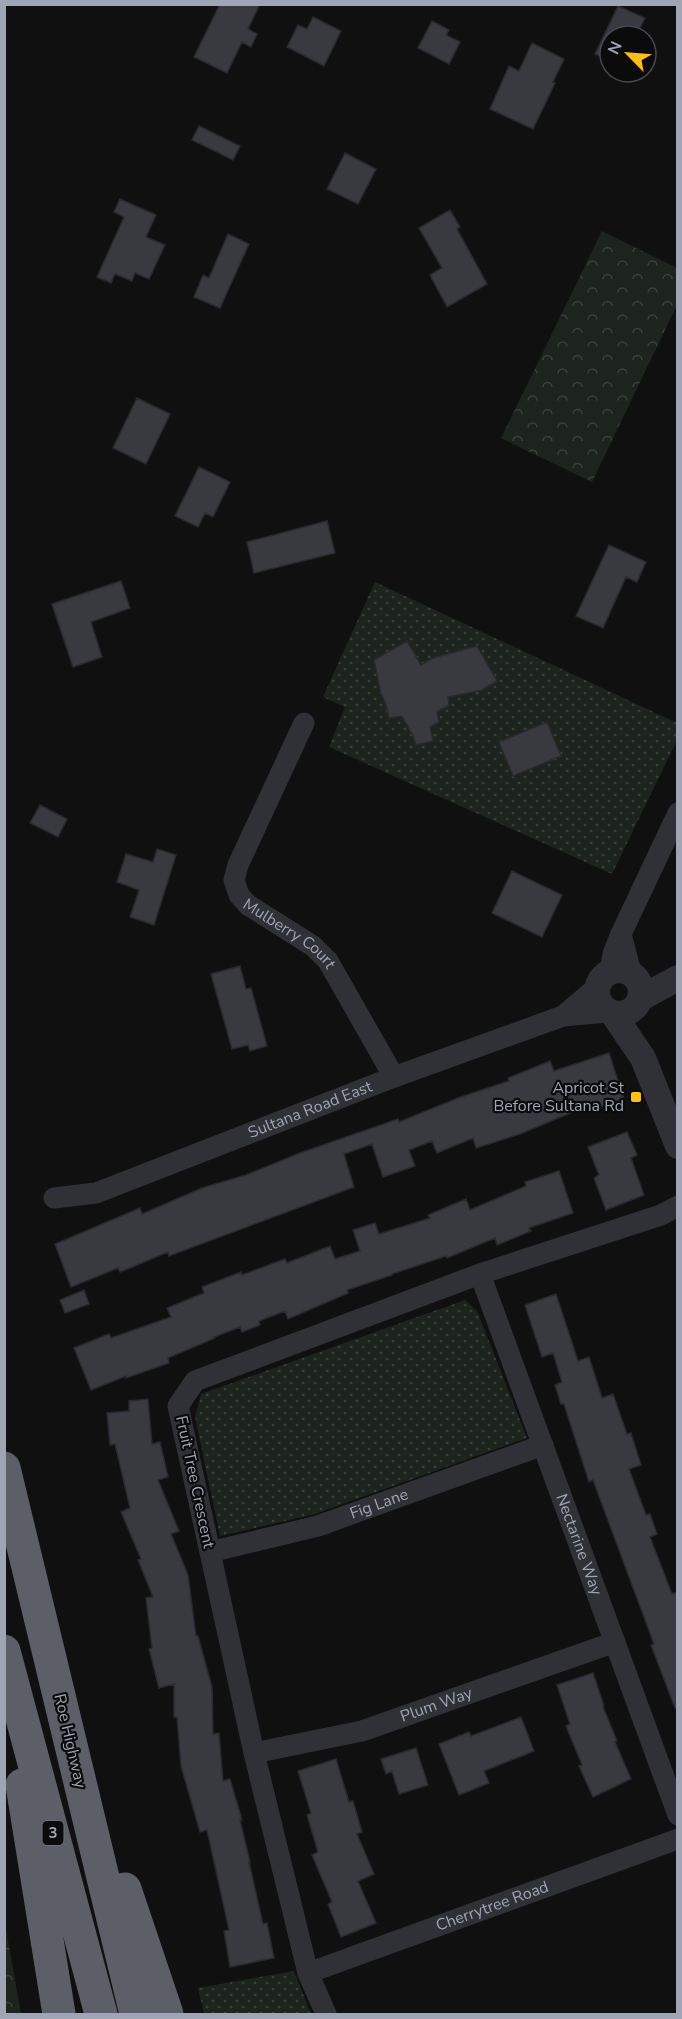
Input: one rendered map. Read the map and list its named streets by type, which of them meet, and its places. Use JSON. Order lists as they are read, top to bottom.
{
  "streets": {
    "highway": ["Roe Highway", "3"],
    "street": [
      "Mulberry Court",
      "Sultana Road East",
      "Fruit Tree Crescent",
      "Fig Lane",
      "Nectarine Way",
      "Plum Way",
      "Cherrytree Road"
    ]
  },
  "crossings": [
    ["Mulberry Court", "Sultana Road East"],
    ["Fruit Tree Crescent", "Fig Lane"],
    ["Fruit Tree Crescent", "Nectarine Way"],
    ["Fruit Tree Crescent", "Plum Way"],
    ["Fruit Tree Crescent", "Cherrytree Road"],
    ["Fig Lane", "Nectarine Way"],
    ["Nectarine Way", "Plum Way"]
  ],
  "places": {
    "transit": ["Apricot St Before Sultana Rd"]
  },
  "north": "top left"
}
